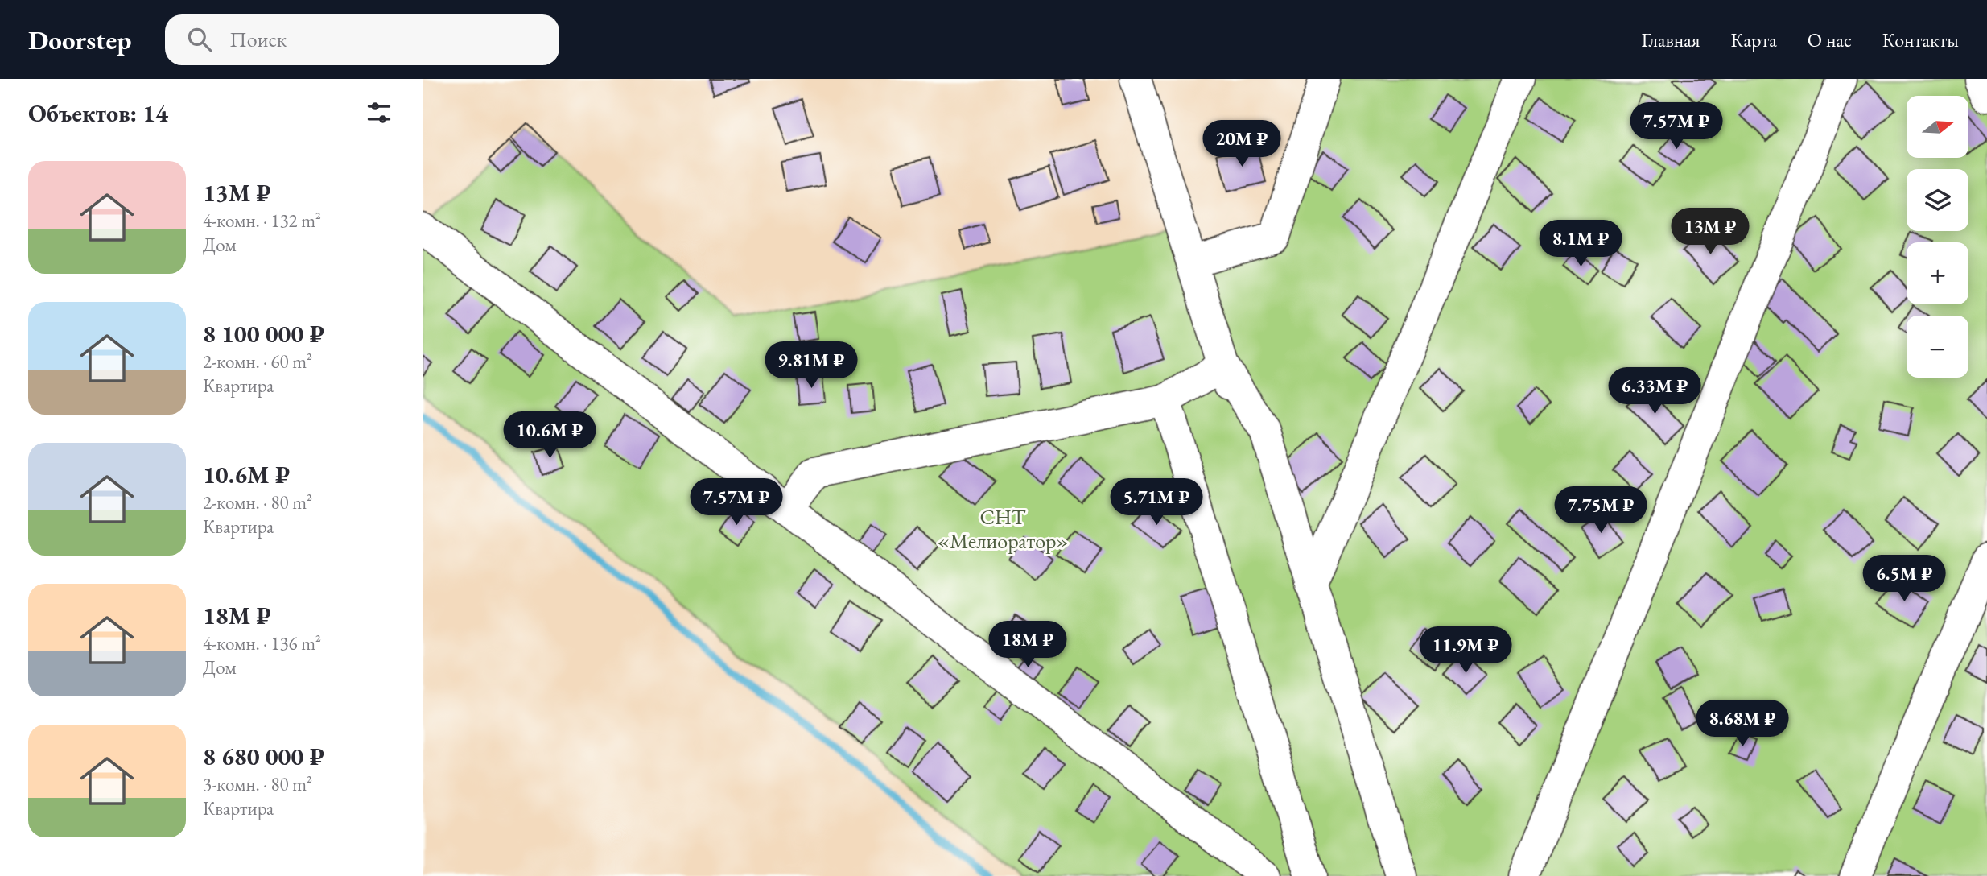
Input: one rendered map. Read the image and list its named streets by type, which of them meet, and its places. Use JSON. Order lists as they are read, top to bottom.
{
  "parks": ["СНТ «Мелиоратор»"],
  "north": "right",
  "page": {
    "header": "Doorstep",
    "search": "Поиск",
    "nav": [
      "Главная",
      "Карта",
      "О нас",
      "Контакты"
    ],
    "heading": "Объектов: 14",
    "map_buttons": ["+", "−"],
    "price": [
      "7.57M ₽",
      "20M ₽",
      "13M ₽",
      "8.1M ₽",
      "9.81M ₽",
      "6.33M ₽",
      "10.6M ₽",
      "7.57M ₽",
      "5.71M ₽",
      "7.75M ₽",
      "6.5M ₽",
      "18M ₽",
      "11.9M ₽",
      "8.68M ₽"
    ],
    "list": [
      {
        "name": "13M ₽",
        "note": "4-комн. · 132 m² · Дом"
      },
      {
        "name": "8 100 000 ₽",
        "note": "2-комн. · 60 m² · Квартира"
      },
      {
        "name": "10.6M ₽",
        "note": "2-комн. · 80 m² · Квартира"
      },
      {
        "name": "18M ₽",
        "note": "4-комн. · 136 m² · Дом"
      },
      {
        "name": "8 680 000 ₽",
        "note": "3-комн. · 80 m² · Квартира"
      }
    ]
  }
}
